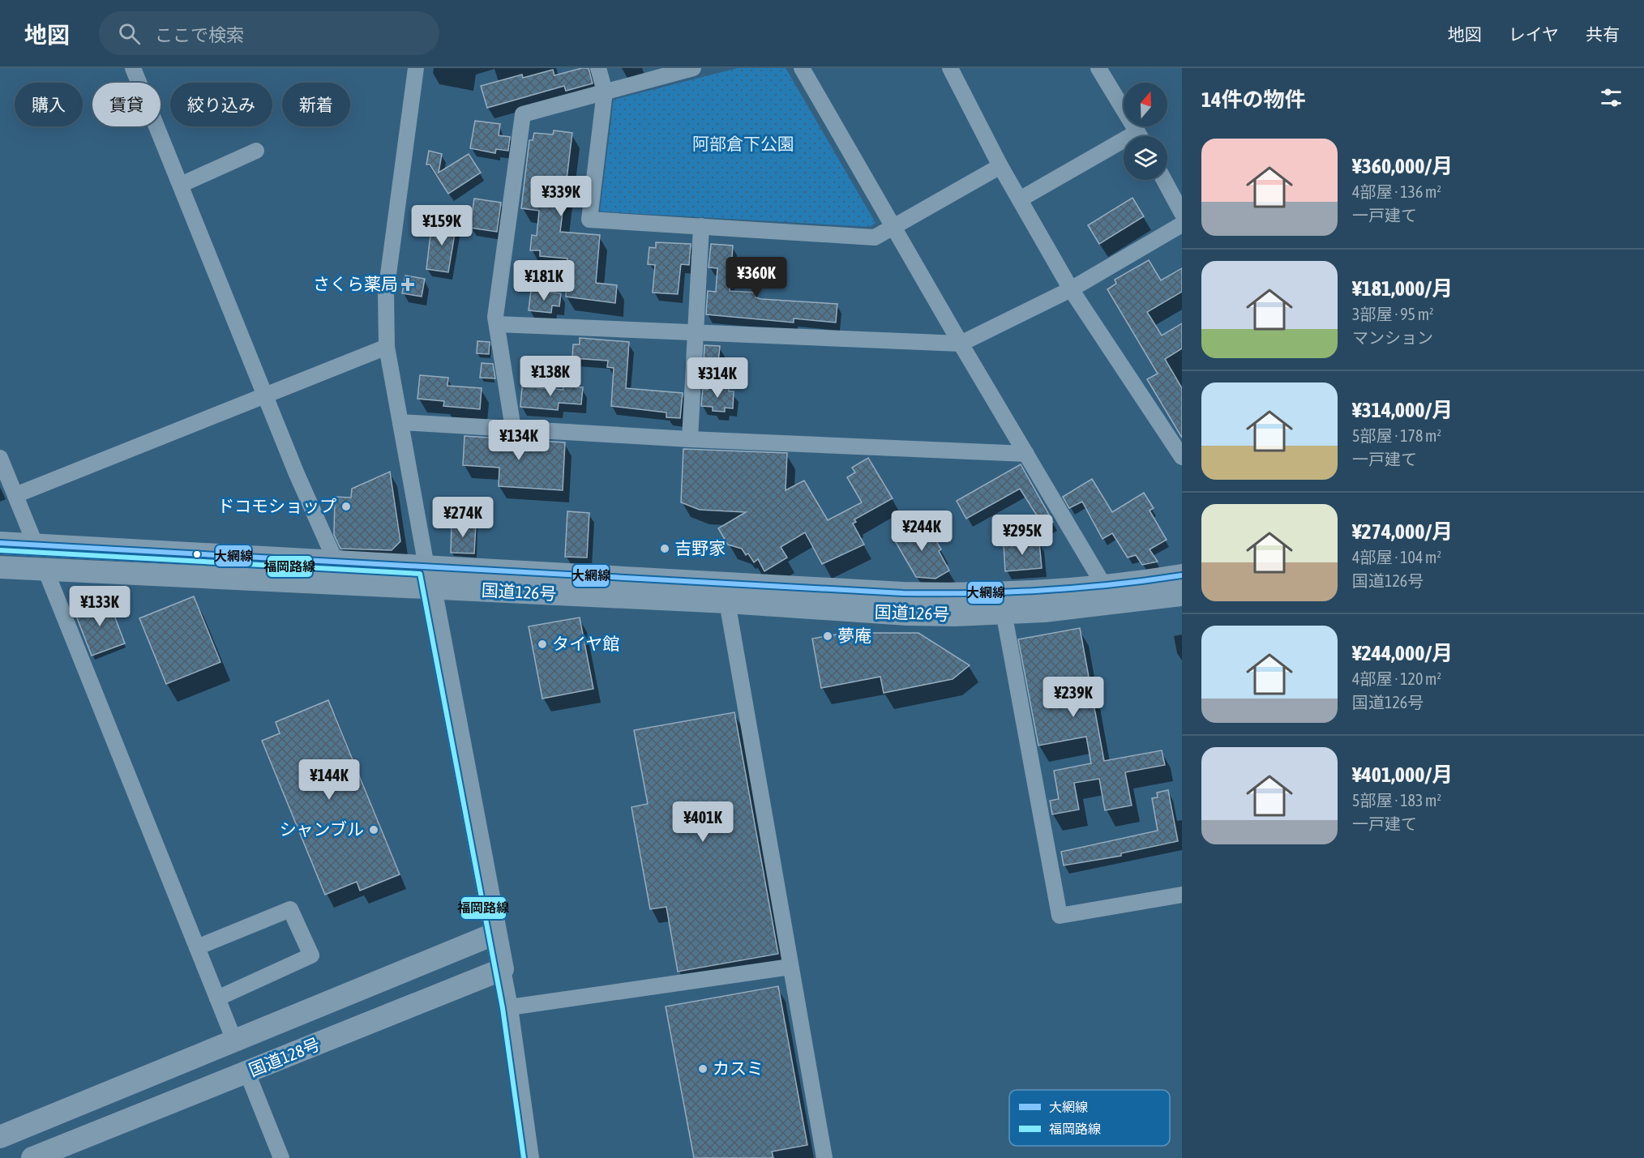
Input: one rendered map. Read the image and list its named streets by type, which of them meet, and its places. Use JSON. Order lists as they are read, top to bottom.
{
  "streets": {
    "highway": ["国道126号", "国道128号"]
  },
  "parks": ["阿部倉下公園"],
  "places": {
    "health": ["さくら薬局"],
    "other": [
      "ドコモショップ",
      "吉野家",
      "夢庵",
      "タイヤ館",
      "シャンブル",
      "カスミ"
    ]
  },
  "lines": ["transit line 大網線", "transit line 福岡路線"],
  "legend": ["大網線", "福岡路線"],
  "north": "top",
  "page": {
    "header": "地図",
    "search": "ここで検索",
    "nav": ["地図", "レイヤ", "共有"],
    "heading": "14件の物件",
    "chip": [
      "購入",
      "賃貸",
      "絞り込み",
      "新着"
    ],
    "list": [
      {
        "name": "¥360,000/月",
        "note": "4部屋 · 136 m² · 一戸建て"
      },
      {
        "name": "¥181,000/月",
        "note": "3部屋 · 95 m² · マンション"
      },
      {
        "name": "¥314,000/月",
        "note": "5部屋 · 178 m² · 一戸建て"
      },
      {
        "name": "¥274,000/月",
        "note": "4部屋 · 104 m² · 国道126号"
      },
      {
        "name": "¥244,000/月",
        "note": "4部屋 · 120 m² · 国道126号"
      },
      {
        "name": "¥401,000/月",
        "note": "5部屋 · 183 m² · 一戸建て"
      }
    ],
    "price": [
      "¥339K",
      "¥159K",
      "¥360K",
      "¥181K",
      "¥138K",
      "¥314K",
      "¥134K",
      "¥274K",
      "¥244K",
      "¥295K",
      "¥133K",
      "¥239K",
      "¥144K",
      "¥401K"
    ]
  }
}
